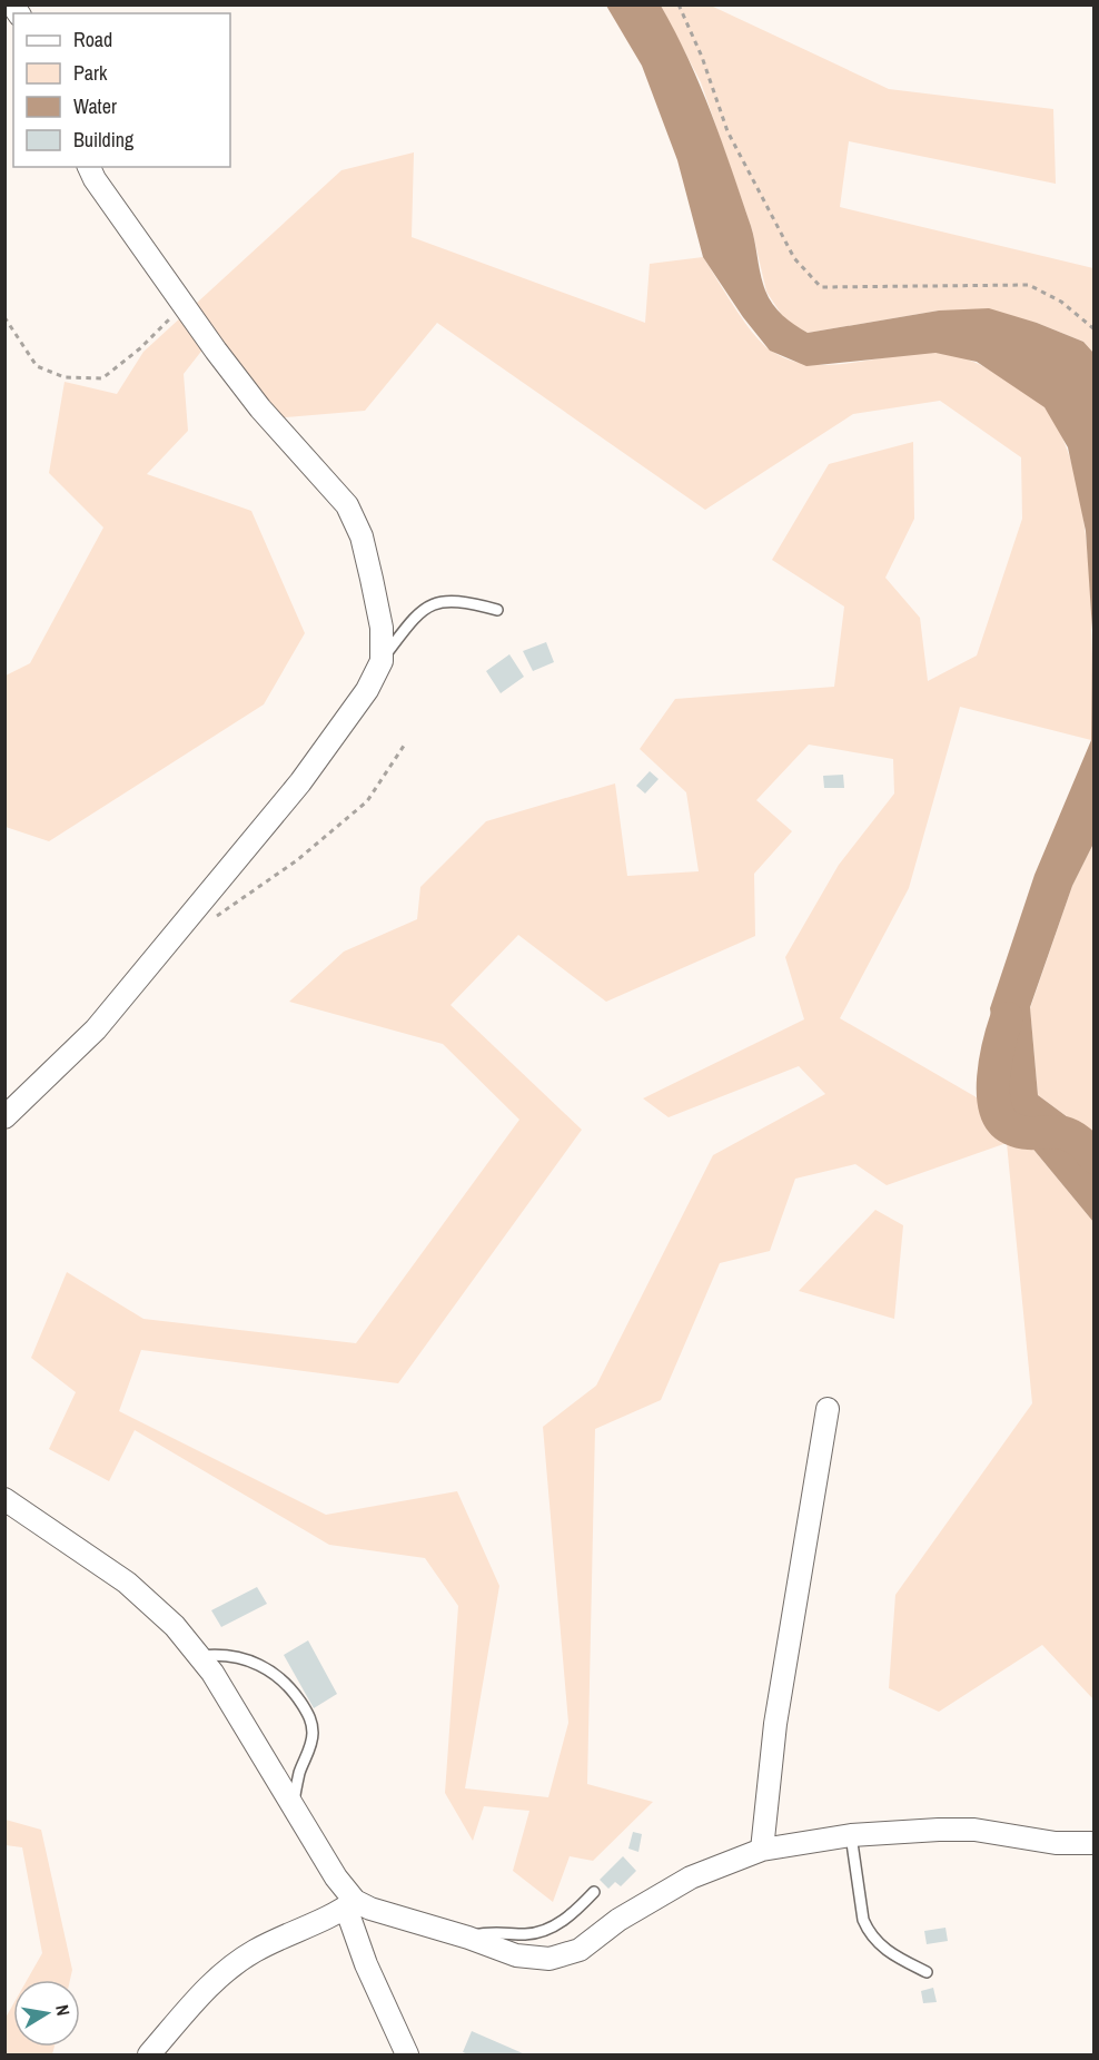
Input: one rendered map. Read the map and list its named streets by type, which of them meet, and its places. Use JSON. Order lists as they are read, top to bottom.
{
  "legend": [
    "Road",
    "Park",
    "Water",
    "Building"
  ],
  "north": "right"
}
